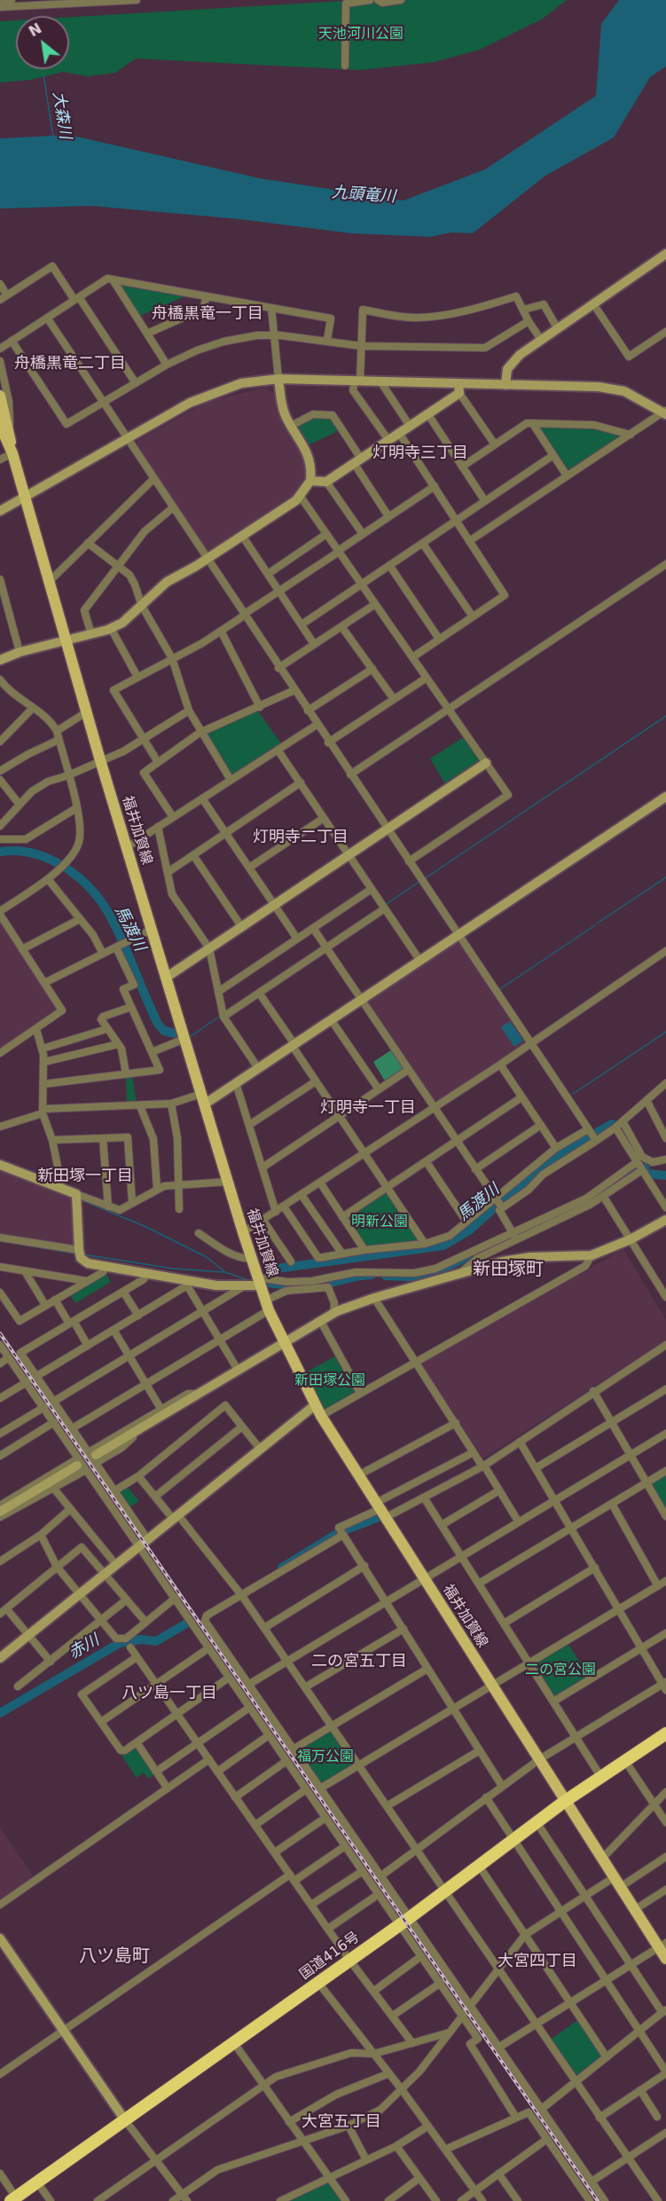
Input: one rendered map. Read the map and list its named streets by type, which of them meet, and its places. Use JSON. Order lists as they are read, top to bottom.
{
  "streets": {
    "highway": ["国道416号"],
    "main road": ["福井加賀線"]
  },
  "crossings": [
    ["福井加賀線", "国道416号"]
  ],
  "districts": [
    "舟橋黒竜一丁目",
    "舟橋黒竜二丁目",
    "灯明寺三丁目",
    "灯明寺二丁目",
    "灯明寺一丁目",
    "新田塚一丁目",
    "新田塚町",
    "二の宮五丁目",
    "八ツ島一丁目",
    "八ツ島町",
    "大宮四丁目",
    "大宮五丁目"
  ],
  "water": [
    "大森川",
    "九頭竜川",
    "馬渡川",
    "赤川"
  ],
  "parks": [
    "天池河川公園",
    "明新公園",
    "新田塚公園",
    "二の宮公園",
    "福万公園"
  ],
  "north": "top left"
}
